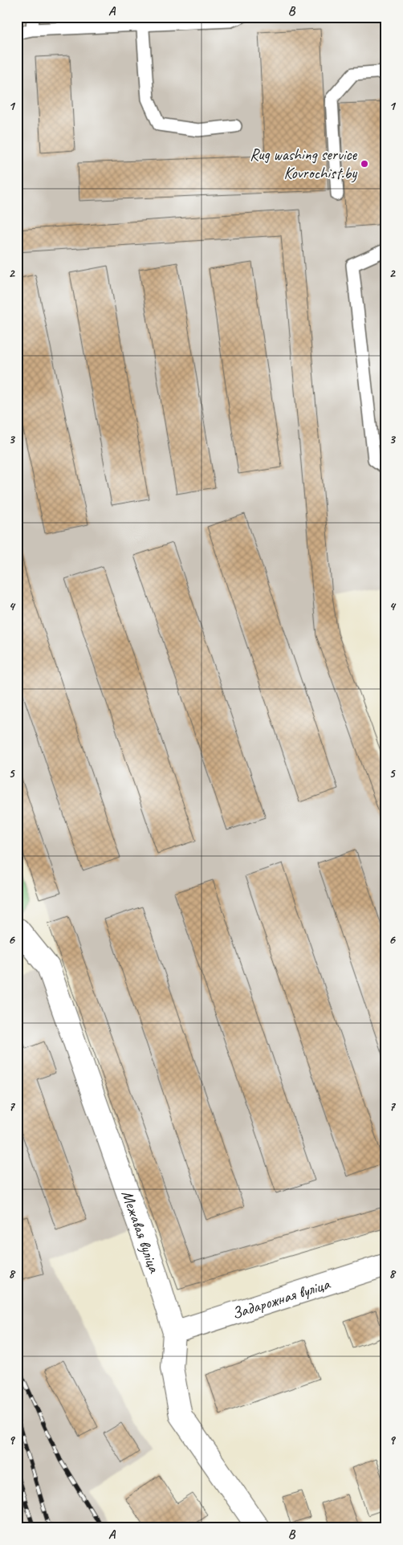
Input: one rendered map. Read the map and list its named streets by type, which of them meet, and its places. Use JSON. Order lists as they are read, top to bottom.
{
  "streets": {
    "street": ["Межавая вуліца", "Задарожная вуліца"]
  },
  "crossings": [
    ["Межавая вуліца", "Задарожная вуліца"]
  ],
  "places": ["Rug washing service Kovrochist.by"],
  "grid": {
    "columns": ["A", "B"],
    "rows": [
      "1",
      "2",
      "3",
      "4",
      "5",
      "6",
      "7",
      "8",
      "9"
    ]
  }
}
